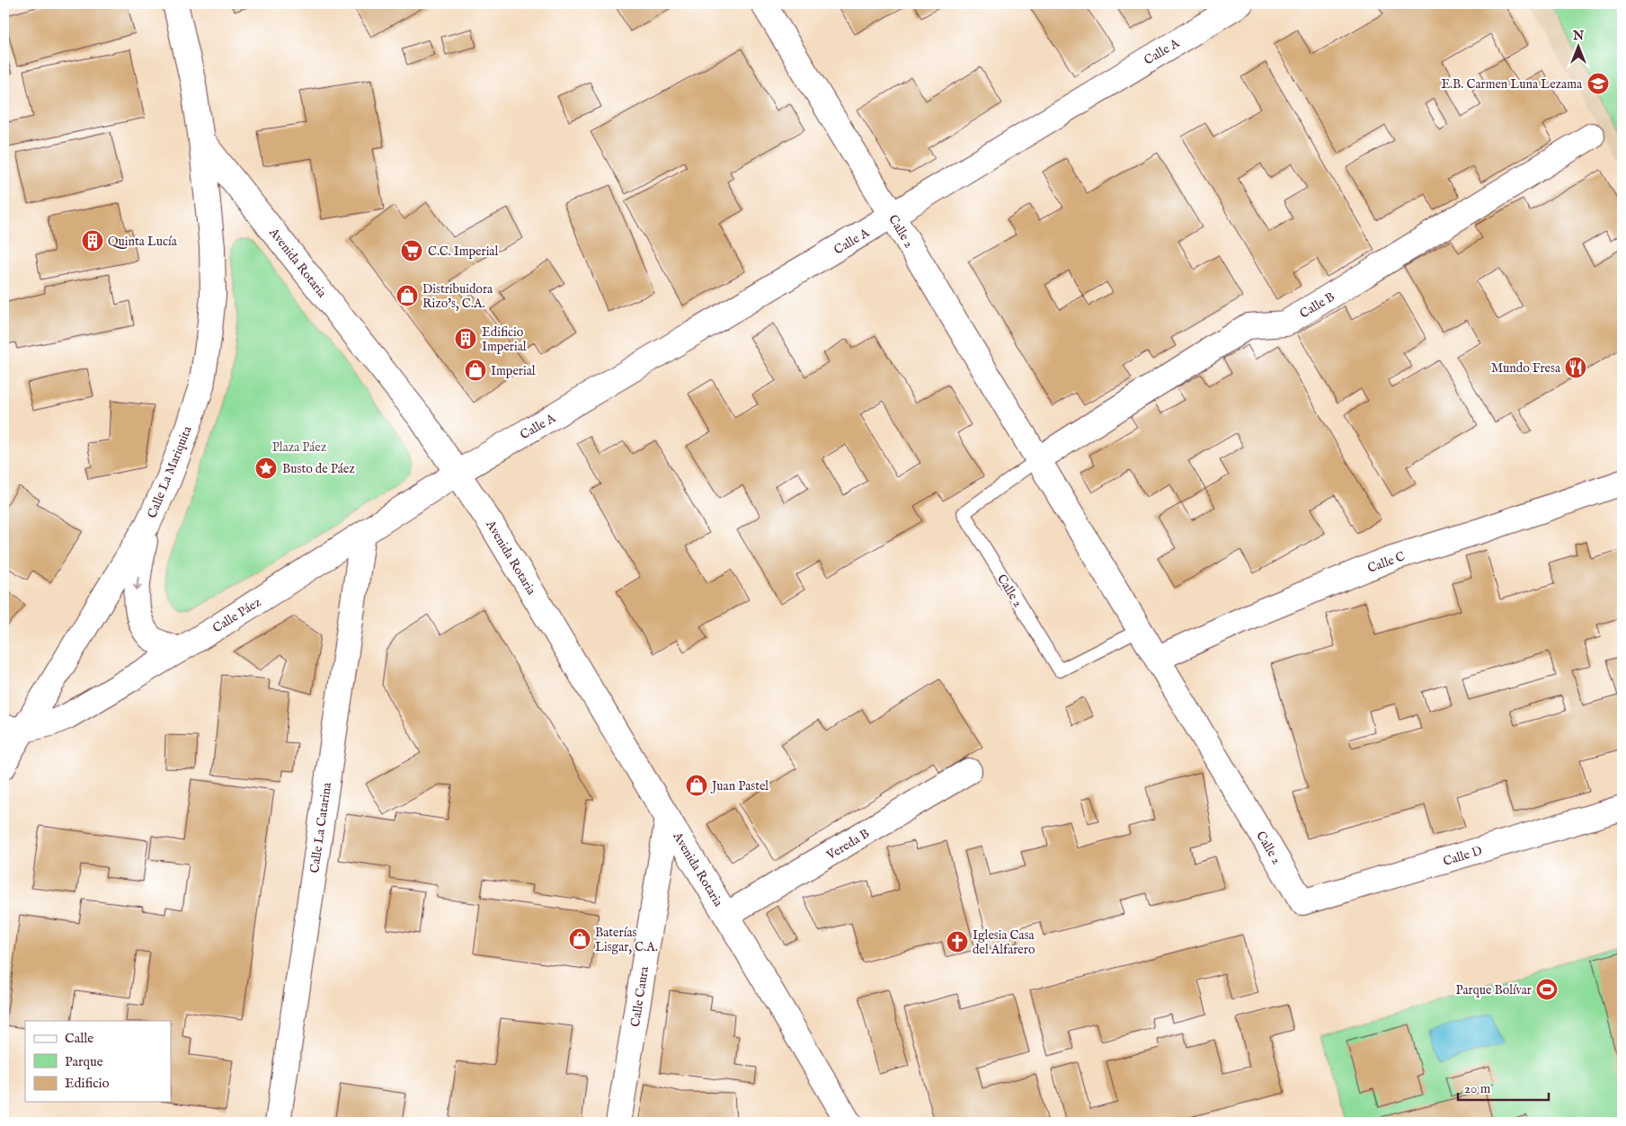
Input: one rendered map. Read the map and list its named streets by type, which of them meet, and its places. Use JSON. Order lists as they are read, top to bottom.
{
  "streets": {
    "street": [
      "Calle A",
      "Calle 2",
      "Avenida Rotaria",
      "Calle B",
      "Calle La Mariquita",
      "Calle C",
      "Calle Páez",
      "Calle La Catarina",
      "Vereda B",
      "Calle D",
      "Calle Caura"
    ]
  },
  "crossings": [
    ["Calle A", "Calle 2"],
    ["Calle A", "Avenida Rotaria"],
    ["Calle A", "Calle Páez"],
    ["Calle 2", "Calle B"],
    ["Calle 2", "Calle C"],
    ["Calle 2", "Calle D"],
    ["Avenida Rotaria", "Calle La Mariquita"],
    ["Avenida Rotaria", "Calle Páez"],
    ["Avenida Rotaria", "Vereda B"],
    ["Avenida Rotaria", "Calle Caura"],
    ["Calle La Mariquita", "Calle Páez"],
    ["Calle Páez", "Calle La Catarina"]
  ],
  "parks": ["Plaza Páez"],
  "places": {
    "school or university": ["E.B. Carmen Luna Lezama"],
    "building": ["Quinta Lucía", "Edificio Imperial"],
    "supermarket": ["C.C. Imperial"],
    "shop": [
      "Distribuidora Rizo's, C.A.",
      "Imperial",
      "Juan Pastel",
      "Baterías Lisgar, C.A."
    ],
    "restaurant": ["Mundo Fresa"],
    "place": ["Busto de Páez"],
    "church": ["Iglesia Casa del Alfarero"],
    "sports": ["Parque Bolívar"]
  },
  "legend": ["Calle", "Parque", "Edificio"],
  "scale_bar": "20 m",
  "north": "top"
}
